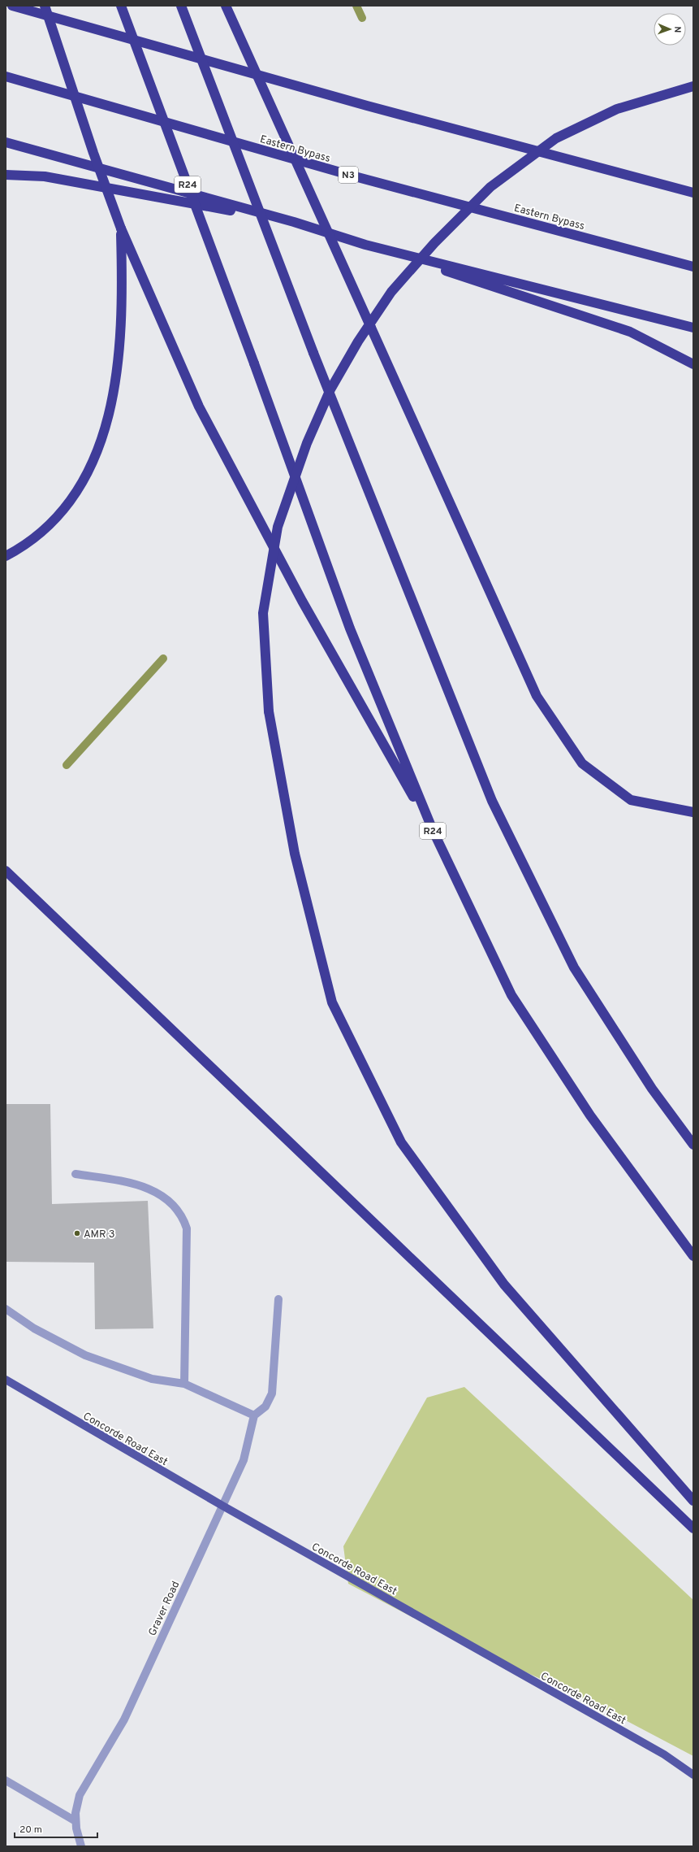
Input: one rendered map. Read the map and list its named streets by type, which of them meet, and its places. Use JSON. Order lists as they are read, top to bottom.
{
  "streets": {
    "highway": ["Eastern Bypass", "N3", "R24"],
    "main road": ["Concorde Road East"],
    "street": ["Graver Road"]
  },
  "crossings": [
    ["Concorde Road East", "Graver Road"]
  ],
  "places": ["AMR 3"],
  "scale_bar": "20 m",
  "north": "right"
}
